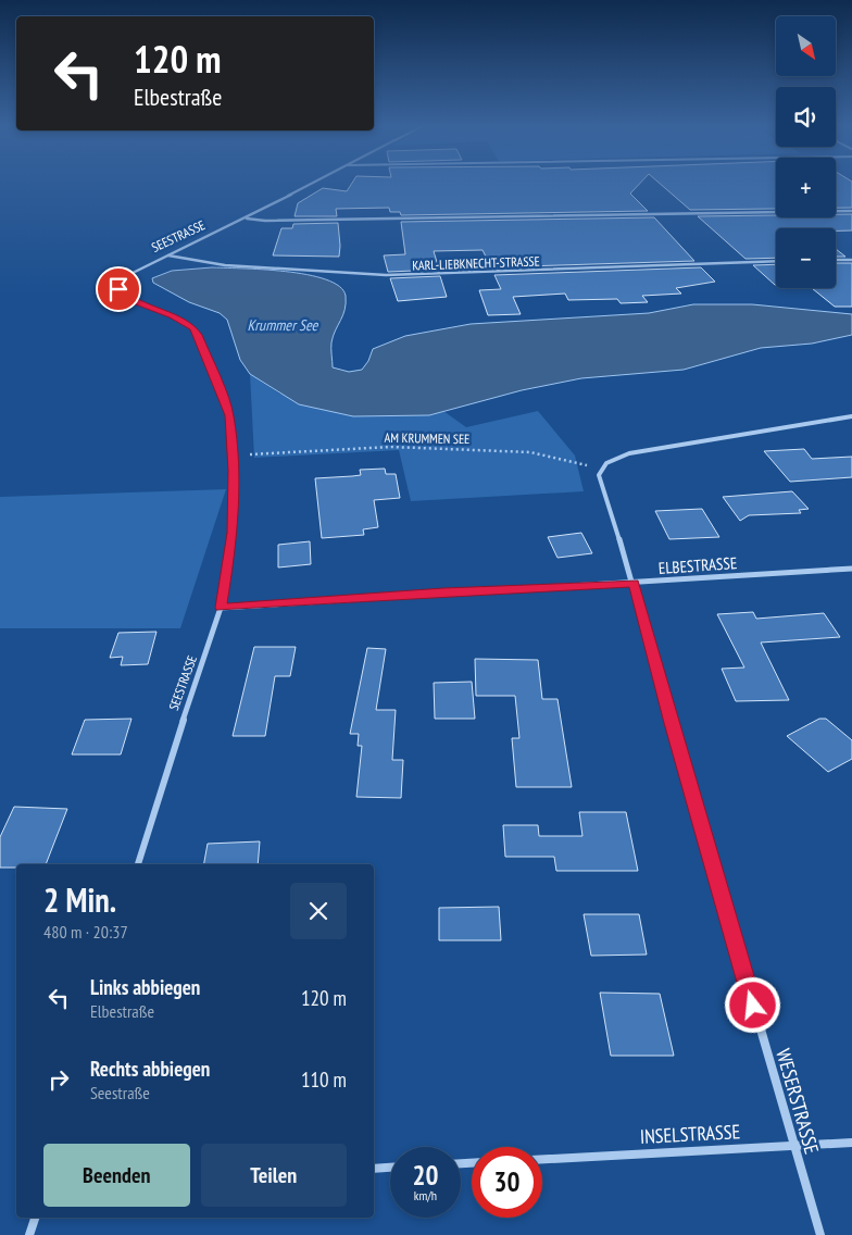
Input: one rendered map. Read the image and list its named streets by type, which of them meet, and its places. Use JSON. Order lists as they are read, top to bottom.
{
  "streets": {
    "street": [
      "SEESTRASSE",
      "KARL-LIEBKNECHT-STRASSE",
      "ELBESTRASSE",
      "WESERSTRASSE",
      "INSELSTRASSE"
    ],
    "path": ["AM KRUMMEN SEE"]
  },
  "crossings": [
    ["SEESTRASSE", "KARL-LIEBKNECHT-STRASSE"],
    ["SEESTRASSE", "ELBESTRASSE"],
    ["AM KRUMMEN SEE", "WESERSTRASSE"],
    ["ELBESTRASSE", "WESERSTRASSE"],
    ["WESERSTRASSE", "INSELSTRASSE"]
  ],
  "water": ["Krummer See"],
  "north": "bottom right",
  "page": {
    "map_buttons": ["+", "−"],
    "turn": ["120 m", "Elbestraße"],
    "heading": ["2 Min.", "480 m · 20:37"],
    "list": [
      {
        "name": "Links abbiegen",
        "note": "Elbestraße",
        "value": "120 m"
      },
      {
        "name": "Rechts abbiegen",
        "note": "Seestraße",
        "value": "110 m"
      }
    ],
    "buttons": ["Beenden", "Teilen"],
    "speed": "20 km/h",
    "limit": "30"
  }
}
